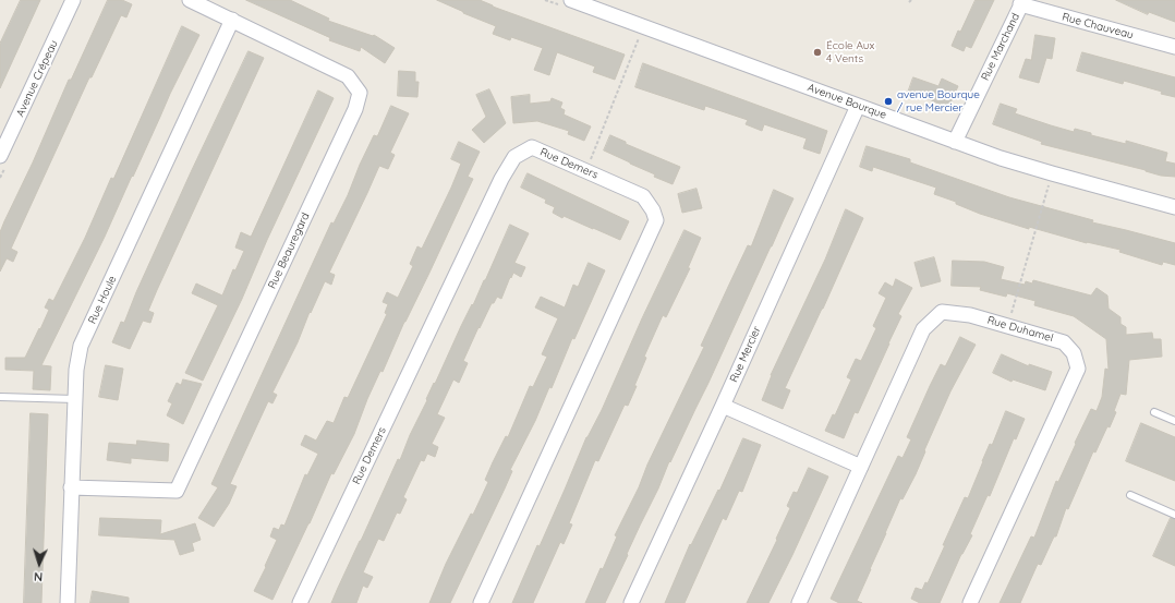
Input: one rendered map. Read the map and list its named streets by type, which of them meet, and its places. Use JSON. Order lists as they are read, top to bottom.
{
  "streets": {
    "street": [
      "Rue Chauveau",
      "Rue Marchand",
      "Avenue Crépeau",
      "Avenue Bourque",
      "Rue Demers",
      "Rue Beauregard",
      "Rue Houle",
      "Rue Duhamel",
      "Rue Mercier"
    ]
  },
  "crossings": [
    ["Rue Chauveau", "Rue Marchand"],
    ["Rue Marchand", "Avenue Bourque"],
    ["Avenue Bourque", "Rue Mercier"],
    ["Rue Beauregard", "Rue Houle"]
  ],
  "places": ["École Aux 4 Vents", "avenue Bourque / rue Mercier"],
  "north": "bottom"
}
